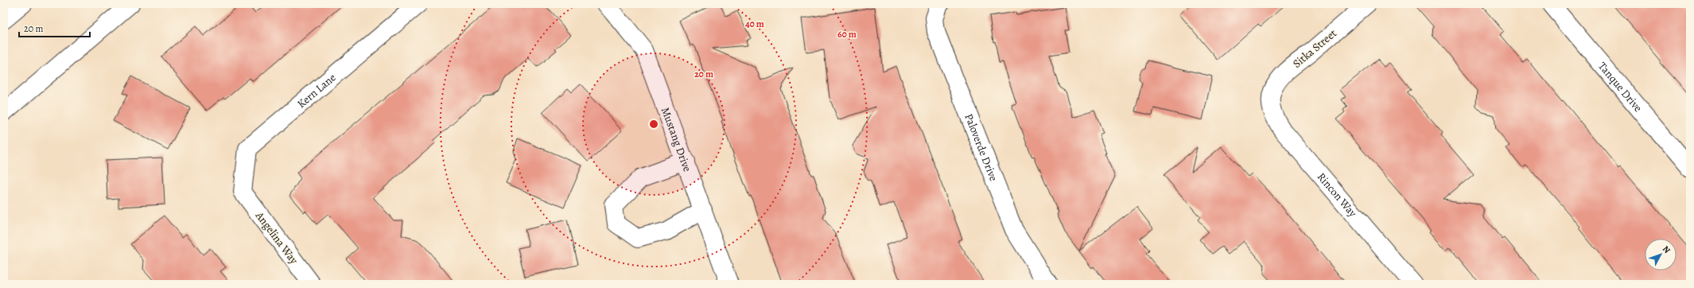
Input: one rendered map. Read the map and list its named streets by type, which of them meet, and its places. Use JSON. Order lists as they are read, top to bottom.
{
  "streets": {
    "street": [
      "Sitka Street",
      "Tanque Drive",
      "Kern Lane",
      "Mustang Drive",
      "Paloverde Drive",
      "Rincon Way",
      "Angelina Way"
    ]
  },
  "crossings": [
    ["Sitka Street", "Rincon Way"],
    ["Kern Lane", "Angelina Way"]
  ],
  "scale_bar": "20 m",
  "north": "top right",
  "rings": ["40 m", "60 m", "20 m"]
}
